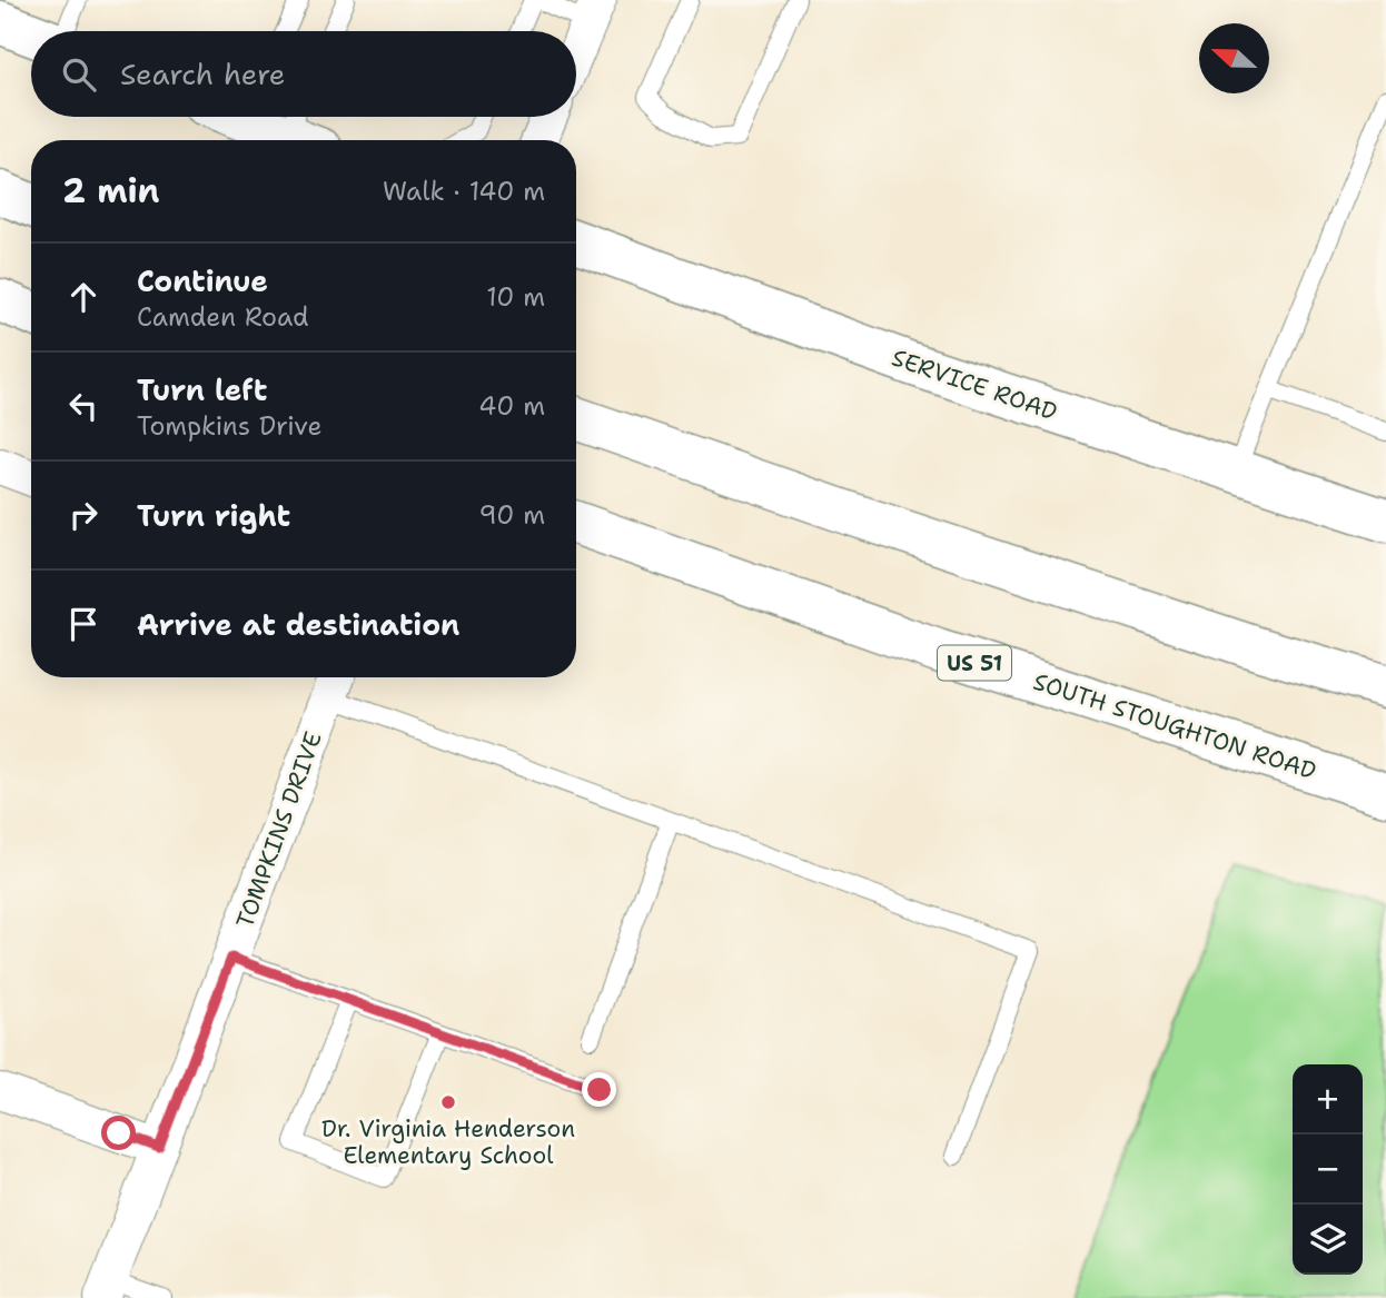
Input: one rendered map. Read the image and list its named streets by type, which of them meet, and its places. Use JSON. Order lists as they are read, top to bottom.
{
  "streets": {
    "main road": ["SERVICE ROAD", "US 51", "SOUTH STOUGHTON ROAD"],
    "street": ["TOMPKINS DRIVE"]
  },
  "places": ["Dr. Virginia Henderson Elementary School"],
  "north": "left",
  "page": {
    "search": "Search here",
    "heading": ["2 min", "Walk · 140 m"],
    "list": [
      ["Continue", "Camden Road", "10 m"],
      ["Turn left", "Tompkins Drive", "40 m"],
      ["Turn right", "90 m"],
      "Arrive at destination"
    ],
    "map_buttons": ["+", "−"]
  }
}
